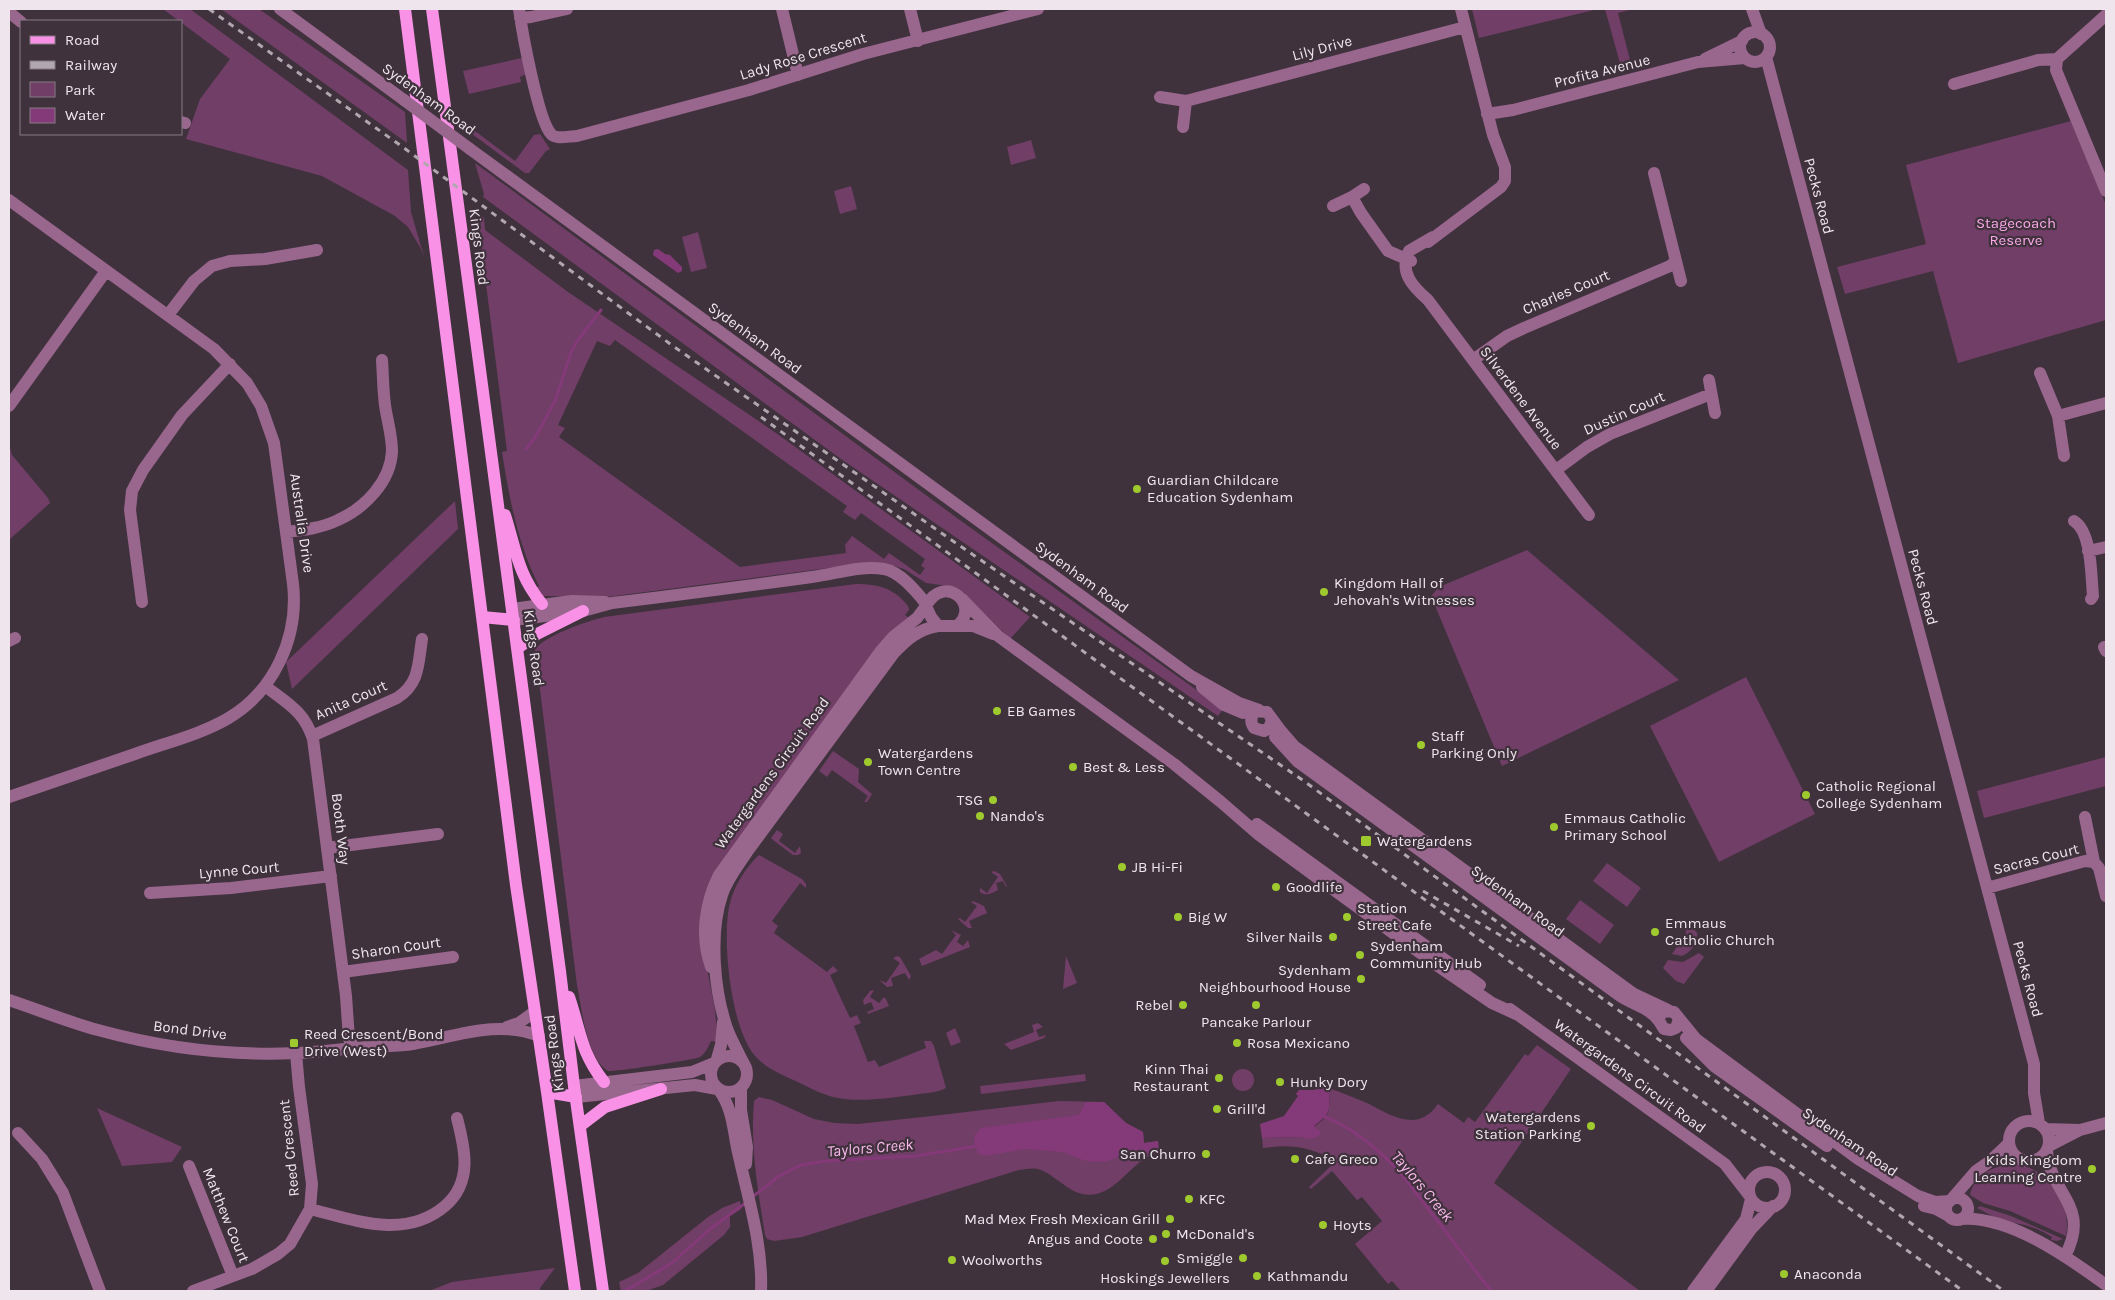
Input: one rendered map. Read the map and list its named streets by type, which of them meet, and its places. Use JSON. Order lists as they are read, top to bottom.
{
  "streets": {
    "main road": ["Kings Road"],
    "street": [
      "Lily Drive",
      "Lady Rose Crescent",
      "Profita Avenue",
      "Sydenham Road",
      "Pecks Road",
      "Charles Court",
      "Silverdene Avenue",
      "Dustin Court",
      "Australia Drive",
      "Anita Court",
      "Watergardens Circuit Road",
      "Booth Way",
      "Sacras Court",
      "Lynne Court",
      "Sharon Court",
      "Bond Drive",
      "Reed Crescent",
      "Matthew Court"
    ]
  },
  "crossings": [
    ["Profita Avenue", "Pecks Road"],
    ["Pecks Road", "Sacras Court"],
    ["Charles Court", "Silverdene Avenue"],
    ["Silverdene Avenue", "Dustin Court"],
    ["Australia Drive", "Booth Way"],
    ["Anita Court", "Booth Way"],
    ["Booth Way", "Lynne Court"],
    ["Booth Way", "Sharon Court"],
    ["Booth Way", "Bond Drive"],
    ["Bond Drive", "Reed Crescent"],
    ["Reed Crescent", "Matthew Court"]
  ],
  "water": ["Taylors Creek"],
  "parks": ["Stagecoach Reserve"],
  "places": {
    "other": [
      "Guardian Childcare Education Sydenham",
      "Kingdom Hall of Jehovah's Witnesses",
      "EB Games",
      "Staff Parking Only",
      "Watergardens Town Centre",
      "Best & Less",
      "Catholic Regional College Sydenham",
      "TSG",
      "Nando's",
      "Emmaus Catholic Primary School",
      "JB Hi-Fi",
      "Goodlife",
      "Big W",
      "Station Street Cafe",
      "Emmaus Catholic Church",
      "Silver Nails",
      "Sydenham Community Hub",
      "Sydenham Neighbourhood House",
      "Rebel",
      "Pancake Parlour",
      "Rosa Mexicano",
      "Kinn Thai Restaurant",
      "Hunky Dory",
      "Grill'd",
      "Watergardens Station Parking",
      "San Churro",
      "Cafe Greco",
      "Kids Kingdom Learning Centre",
      "KFC",
      "Mad Mex Fresh Mexican Grill",
      "Hoyts",
      "McDonald's",
      "Angus and Coote",
      "Smiggle",
      "Woolworths",
      "Hoskings Jewellers",
      "Anaconda",
      "Kathmandu"
    ],
    "transit": ["Watergardens", "Reed Crescent/Bond Drive (West)"]
  },
  "legend": [
    "Road",
    "Railway",
    "Park",
    "Water"
  ]
}
